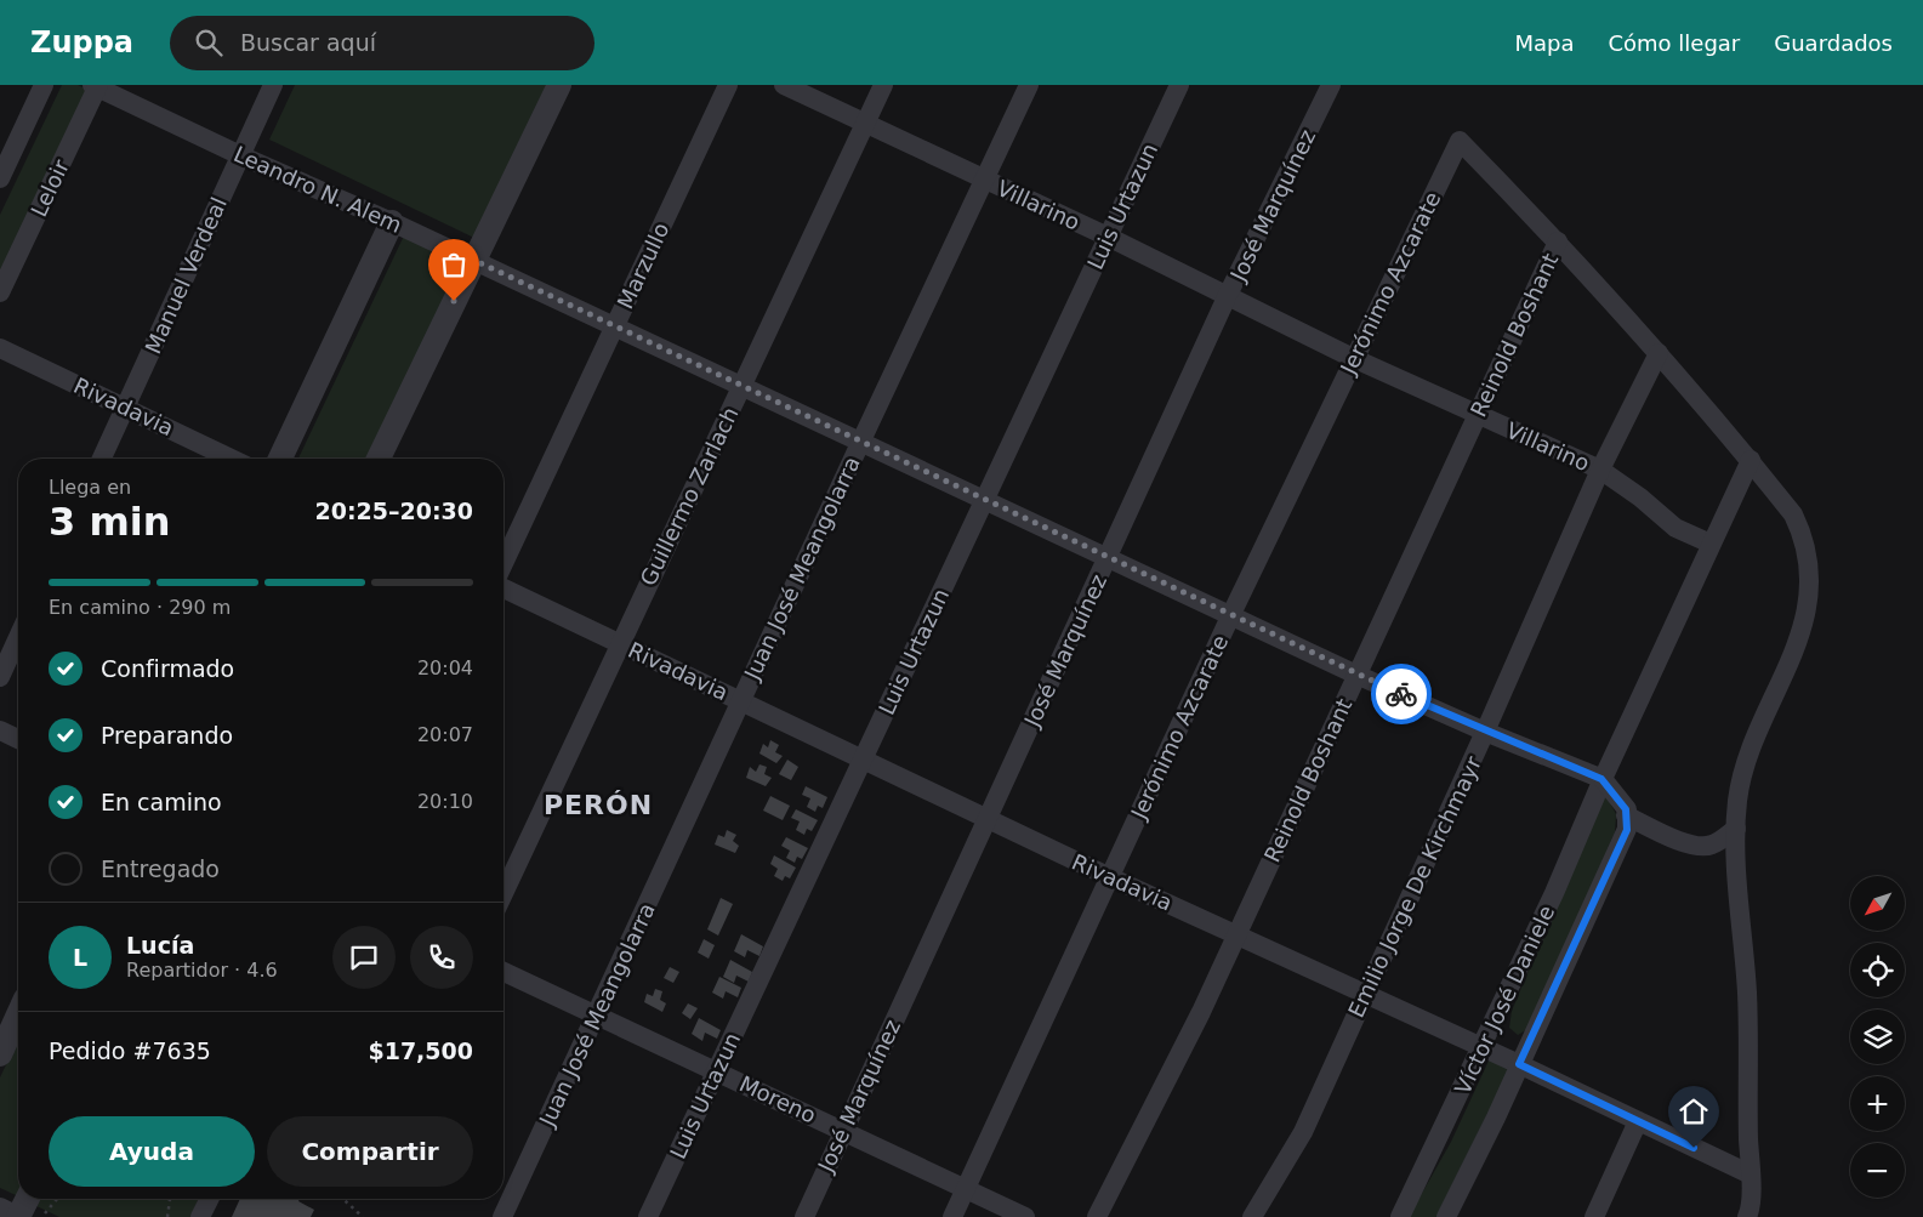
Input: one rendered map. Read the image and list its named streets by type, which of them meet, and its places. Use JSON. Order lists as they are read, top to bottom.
{
  "streets": {
    "street": [
      "Leloir",
      "Leandro N. Alem",
      "Villarino",
      "José Marquínez",
      "Luis Urtazun",
      "Marzullo",
      "Manuel Verdeal",
      "Jerónimo Azcarate",
      "Reinold Boshant",
      "Rivadavia",
      "Guillermo Zarlach",
      "Juan José Meangolarra",
      "Emilio Jorge De Kirchmayr",
      "Víctor José Daniele",
      "Moreno"
    ]
  },
  "crossings": [
    ["Leloir", "Leandro N. Alem"],
    ["Leandro N. Alem", "José Marquínez"],
    ["Leandro N. Alem", "Luis Urtazun"],
    ["Leandro N. Alem", "Marzullo"],
    ["Leandro N. Alem", "Manuel Verdeal"],
    ["Leandro N. Alem", "Jerónimo Azcarate"],
    ["Leandro N. Alem", "Reinold Boshant"],
    ["Leandro N. Alem", "Guillermo Zarlach"],
    ["Leandro N. Alem", "Juan José Meangolarra"],
    ["Leandro N. Alem", "Emilio Jorge De Kirchmayr"],
    ["Leandro N. Alem", "Víctor José Daniele"],
    ["Villarino", "José Marquínez"],
    ["Villarino", "Luis Urtazun"],
    ["Villarino", "Jerónimo Azcarate"],
    ["Villarino", "Reinold Boshant"],
    ["Villarino", "Guillermo Zarlach"],
    ["Villarino", "Juan José Meangolarra"],
    ["Villarino", "Emilio Jorge De Kirchmayr"],
    ["Villarino", "Víctor José Daniele"],
    ["José Marquínez", "Rivadavia"],
    ["José Marquínez", "Moreno"],
    ["Luis Urtazun", "Rivadavia"],
    ["Luis Urtazun", "Moreno"],
    ["Manuel Verdeal", "Rivadavia"],
    ["Jerónimo Azcarate", "Reinold Boshant"],
    ["Jerónimo Azcarate", "Rivadavia"],
    ["Jerónimo Azcarate", "Moreno"],
    ["Reinold Boshant", "Rivadavia"],
    ["Rivadavia", "Guillermo Zarlach"],
    ["Rivadavia", "Juan José Meangolarra"],
    ["Rivadavia", "Emilio Jorge De Kirchmayr"],
    ["Rivadavia", "Víctor José Daniele"],
    ["Juan José Meangolarra", "Moreno"]
  ],
  "districts": ["PERÓN"],
  "north": "bottom left",
  "page": {
    "header": "Zuppa",
    "search": "Buscar aquí",
    "nav": ["Mapa", "Cómo llegar", "Guardados"],
    "heading": ["3 min", "Llega en", "20:25–20:30"],
    "panel": [
      "Lucía",
      "Repartidor · 4.6",
      "Pedido #7635",
      "$17,500"
    ],
    "bar": "En camino · 290 m",
    "list": [
      ["Confirmado", "20:04"],
      ["Preparando", "20:07"],
      ["En camino", "20:10"],
      "Entregado"
    ],
    "map_buttons": ["+", "−"],
    "round": "L",
    "buttons": ["Ayuda", "Compartir"]
  }
}
